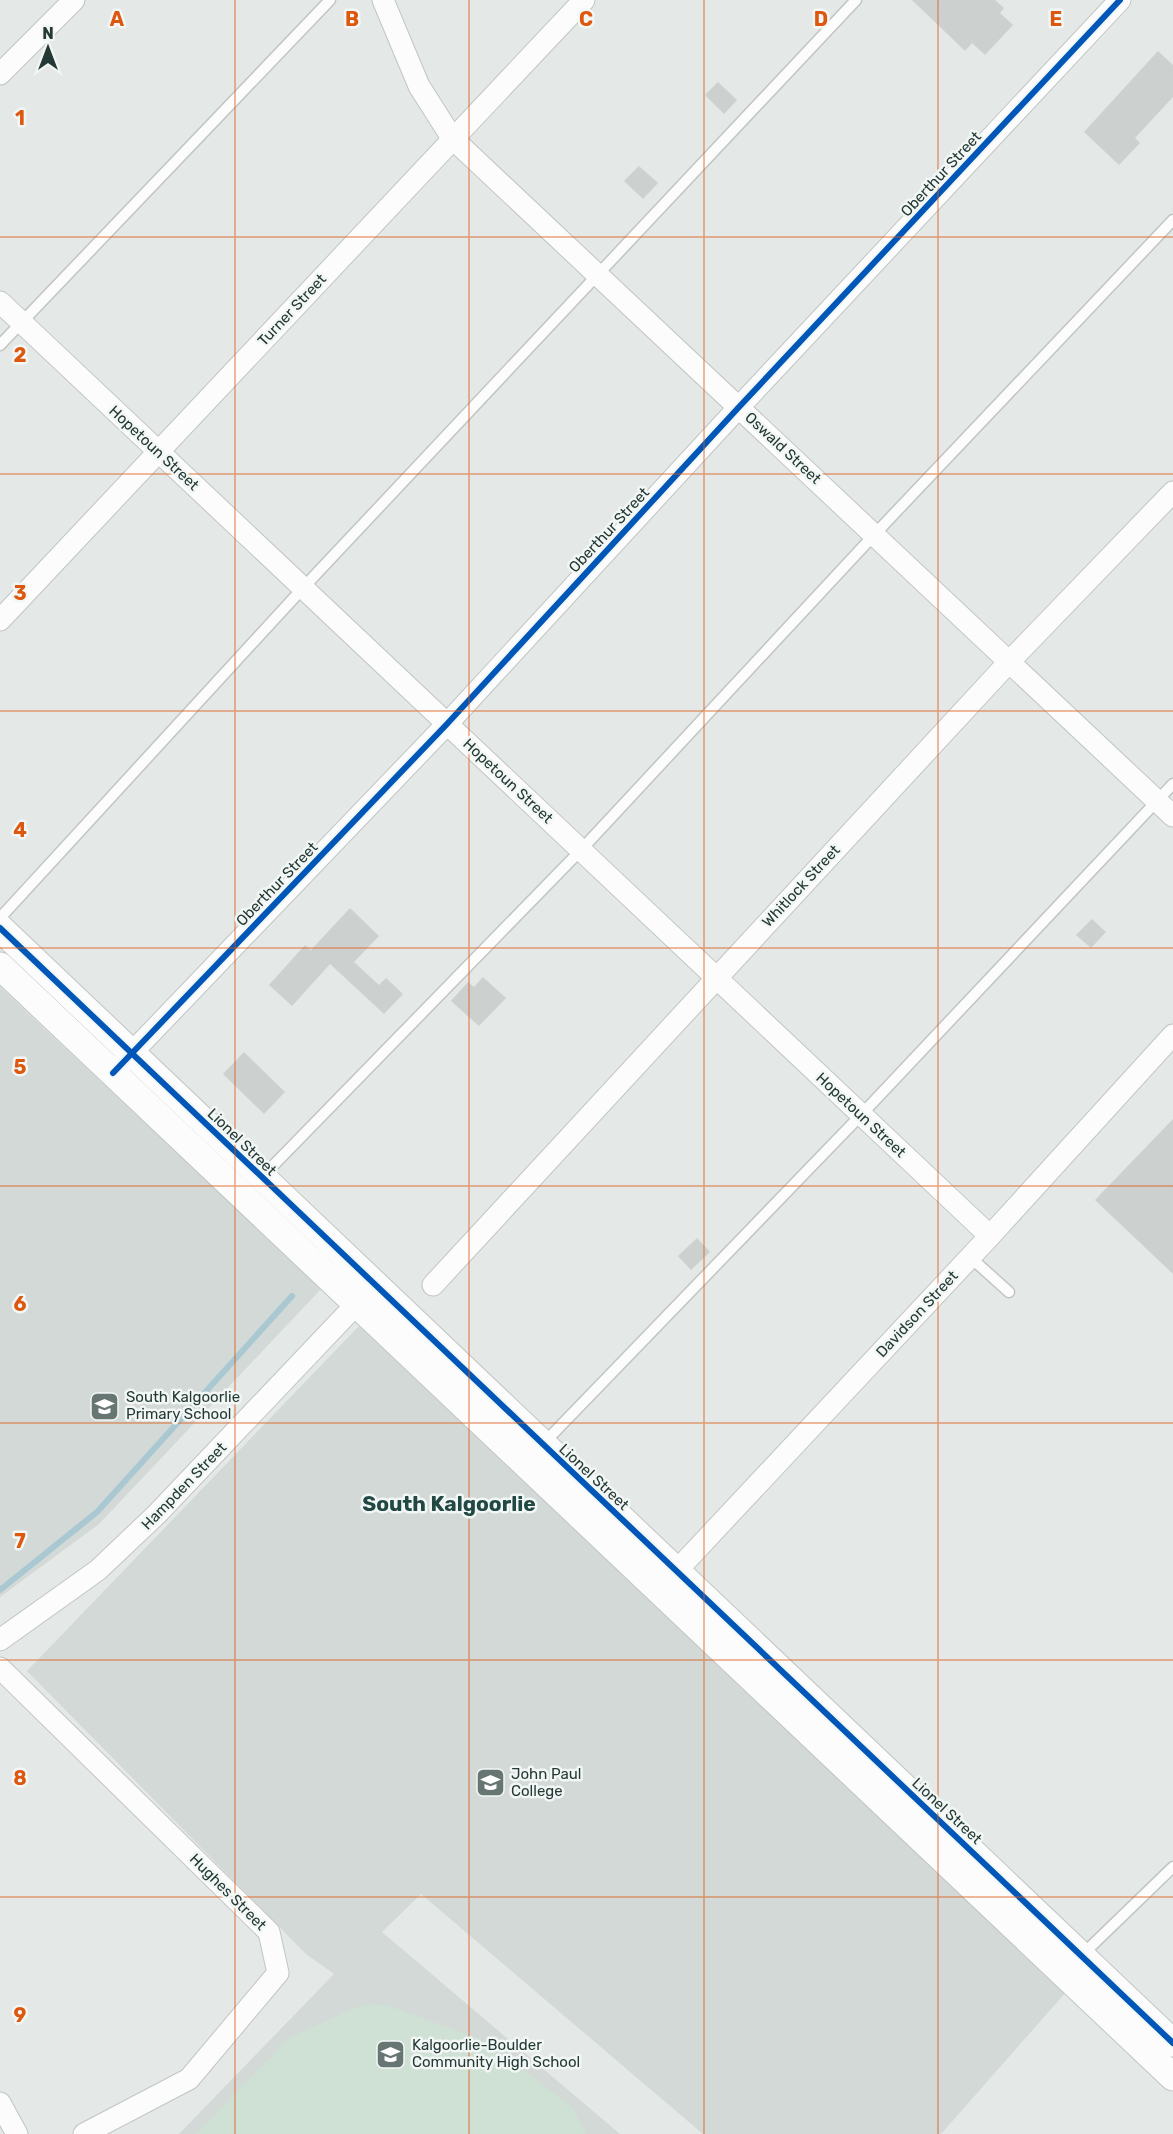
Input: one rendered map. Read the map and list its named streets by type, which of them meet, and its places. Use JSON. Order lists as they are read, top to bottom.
{
  "streets": {
    "street": [
      "Oberthur Street",
      "Turner Street",
      "Hopetoun Street",
      "Oswald Street",
      "Whitlock Street",
      "Lionel Street",
      "Davidson Street",
      "Hampden Street",
      "Hughes Street"
    ]
  },
  "crossings": [
    ["Oberthur Street", "Hopetoun Street"],
    ["Oberthur Street", "Oswald Street"],
    ["Oberthur Street", "Lionel Street"],
    ["Turner Street", "Hopetoun Street"],
    ["Turner Street", "Oswald Street"],
    ["Hopetoun Street", "Whitlock Street"],
    ["Hopetoun Street", "Davidson Street"],
    ["Oswald Street", "Whitlock Street"],
    ["Lionel Street", "Davidson Street"],
    ["Lionel Street", "Hampden Street"]
  ],
  "districts": ["South Kalgoorlie"],
  "places": {
    "school or university": ["South Kalgoorlie Primary School", "John Paul College", "Kalgoorlie-Boulder Community High School"]
  },
  "north": "top",
  "grid": {
    "columns": [
      "A",
      "B",
      "C",
      "D",
      "E"
    ],
    "rows": [
      "1",
      "2",
      "3",
      "4",
      "5",
      "6",
      "7",
      "8",
      "9"
    ]
  }
}
